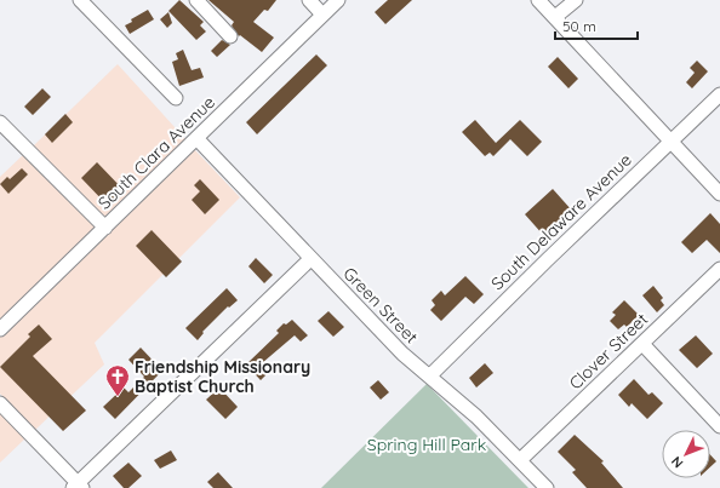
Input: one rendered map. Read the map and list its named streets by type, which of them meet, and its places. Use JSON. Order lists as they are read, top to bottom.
{
  "streets": {
    "street": [
      "South Clara Avenue",
      "South Delaware Avenue",
      "Green Street",
      "Clover Street"
    ]
  },
  "crossings": [
    ["South Clara Avenue", "Green Street"],
    ["South Delaware Avenue", "Green Street"],
    ["Green Street", "Clover Street"]
  ],
  "parks": ["Spring Hill Park"],
  "places": {
    "church": ["Friendship Missionary Baptist Church"]
  },
  "scale_bar": "50 m",
  "north": "bottom left"
}
